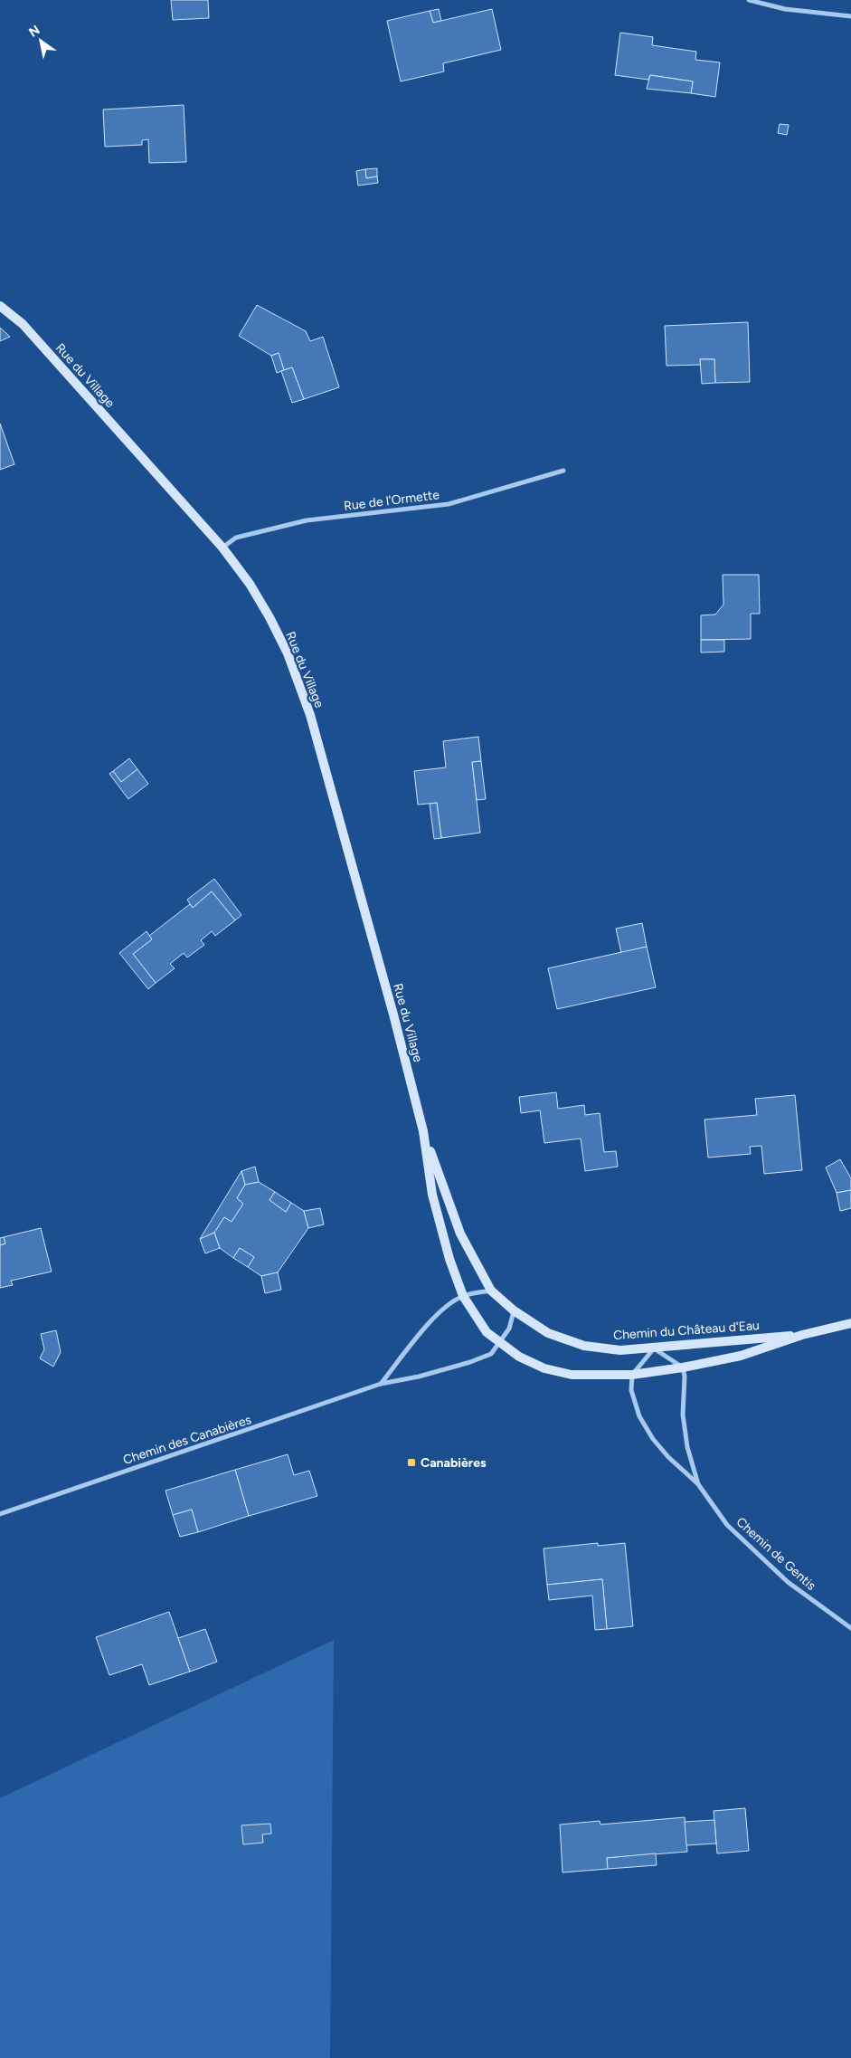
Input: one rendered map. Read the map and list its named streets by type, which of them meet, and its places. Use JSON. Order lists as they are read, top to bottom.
{
  "streets": {
    "street": [
      "Rue du Village",
      "Rue de l'Ormette",
      "Chemin du Château d'Eau",
      "Chemin des Canabières",
      "Chemin de Gentis"
    ]
  },
  "crossings": [
    ["Rue du Village", "Rue de l'Ormette"],
    ["Rue du Village", "Chemin du Château d'Eau"],
    ["Chemin du Château d'Eau", "Chemin des Canabières"],
    ["Chemin du Château d'Eau", "Chemin de Gentis"]
  ],
  "places": {
    "transit": ["Canabières"]
  },
  "north": "top left"
}
